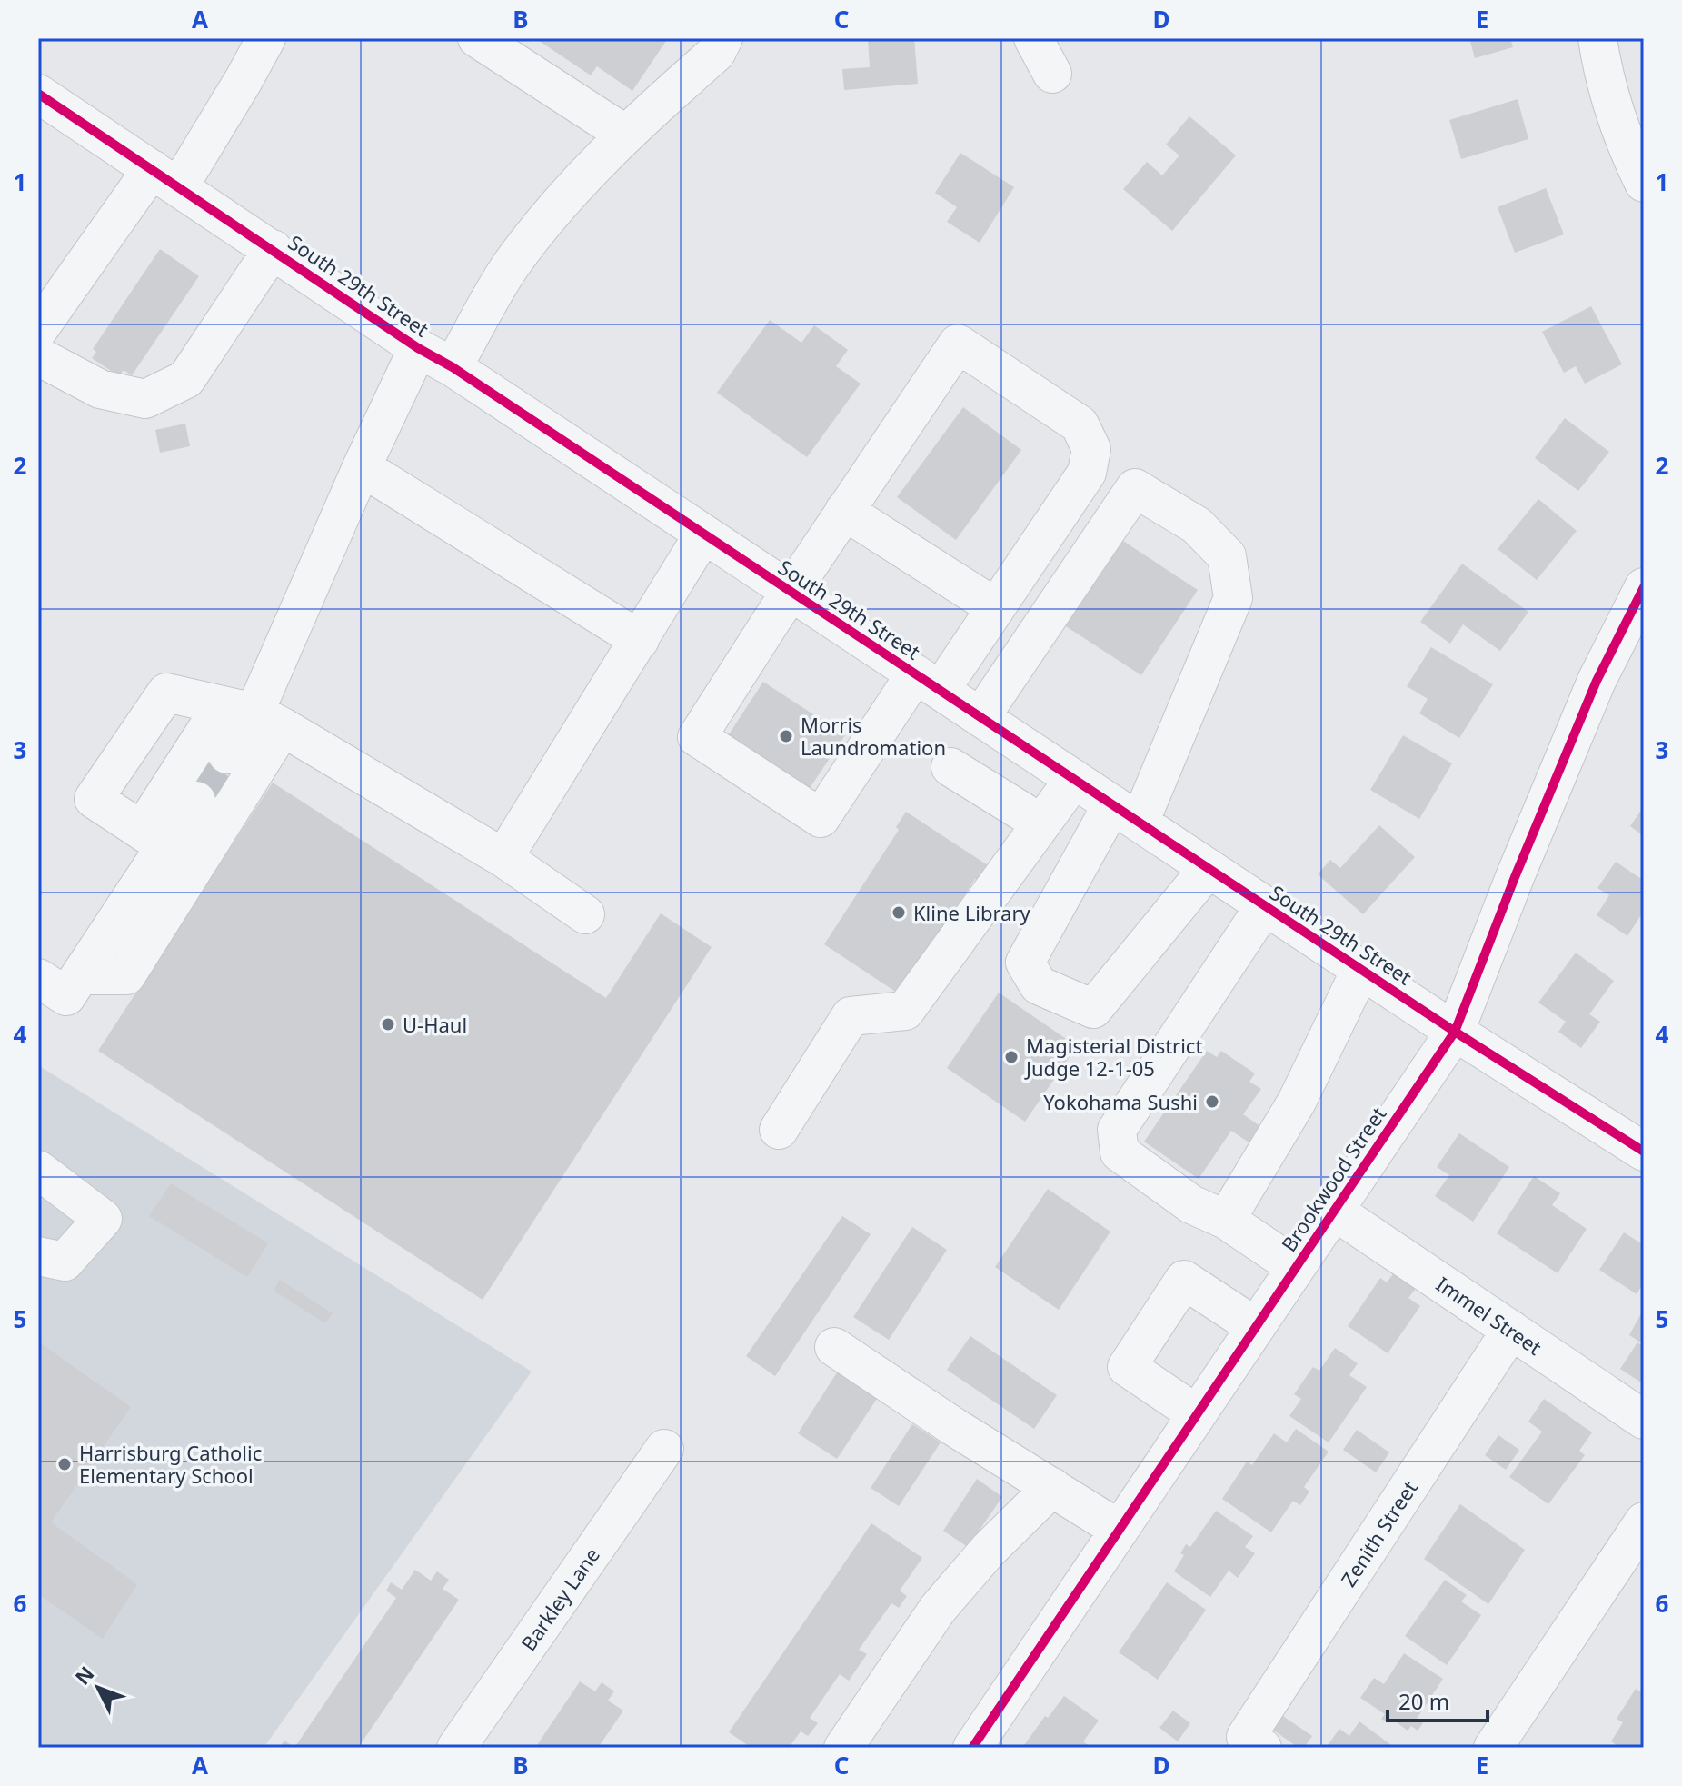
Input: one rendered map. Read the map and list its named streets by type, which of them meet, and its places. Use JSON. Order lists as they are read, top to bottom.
{
  "streets": {
    "street": [
      "South 29th Street",
      "Brookwood Street",
      "Immel Street",
      "Zenith Street",
      "Barkley Lane"
    ]
  },
  "crossings": [
    ["South 29th Street", "Brookwood Street"],
    ["Brookwood Street", "Immel Street"],
    ["Immel Street", "Zenith Street"]
  ],
  "places": [
    "Morris Laundromation",
    "Kline Library",
    "U-Haul",
    "Magisterial District Judge 12-1-05",
    "Yokohama Sushi",
    "Harrisburg Catholic Elementary School"
  ],
  "scale_bar": "20 m",
  "north": "top left",
  "grid": {
    "columns": [
      "A",
      "B",
      "C",
      "D",
      "E"
    ],
    "rows": [
      "1",
      "2",
      "3",
      "4",
      "5",
      "6"
    ]
  }
}
